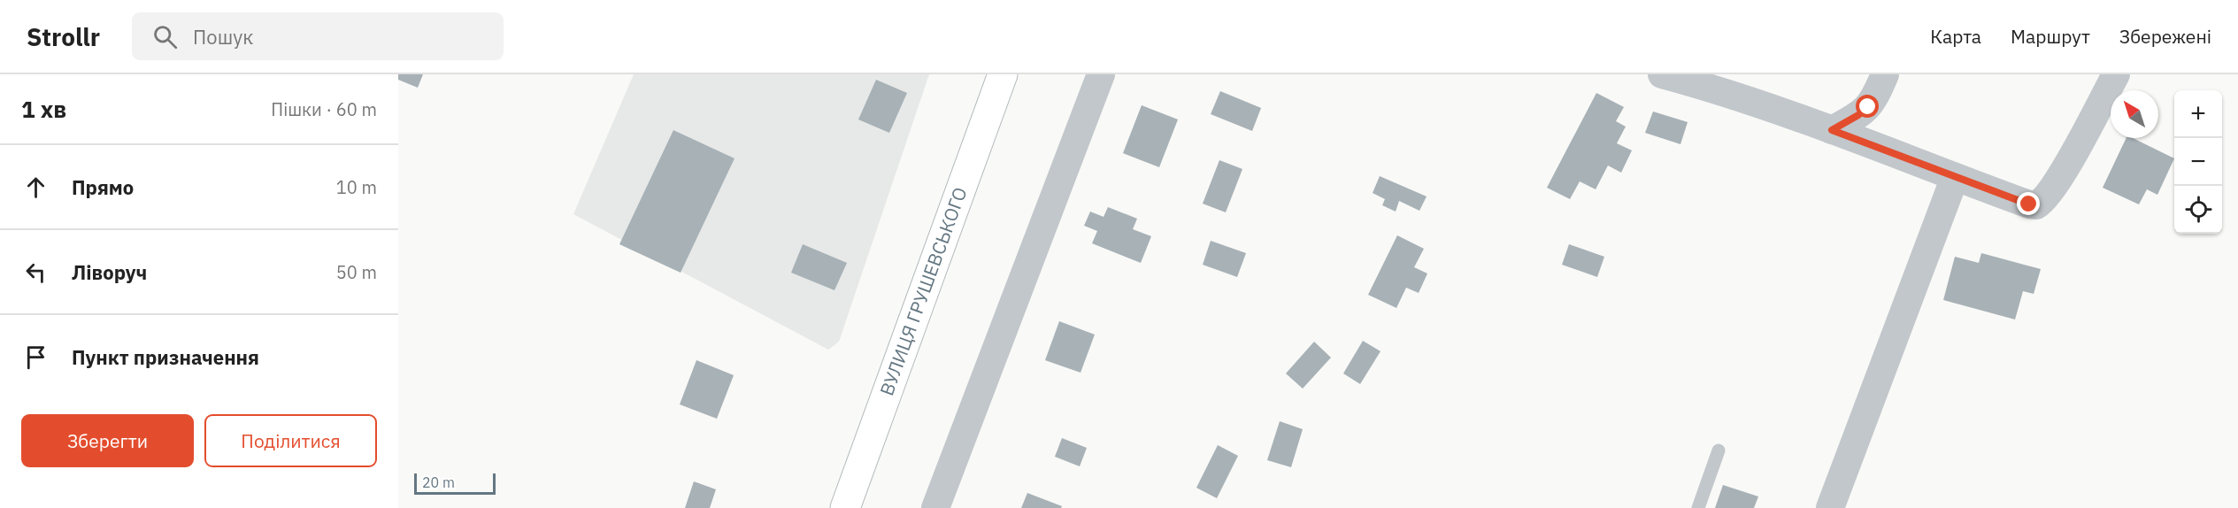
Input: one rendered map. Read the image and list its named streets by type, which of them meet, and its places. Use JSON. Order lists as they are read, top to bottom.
{
  "streets": {
    "highway": ["ВУЛИЦЯ ГРУШЕВСЬКОГО"]
  },
  "scale_bar": "20 m",
  "north": "top left",
  "page": {
    "header": "Strollr",
    "search": "Пошук",
    "nav": ["Карта", "Маршрут", "Збережені"],
    "heading": ["1 хв", "Пішки · 60 m"],
    "map_buttons": ["+", "−"],
    "list": [
      ["Прямо", "10 m"],
      ["Ліворуч", "50 m"],
      "Пункт призначення"
    ],
    "buttons": ["Зберегти", "Поділитися"],
    "scale": "20 m"
  }
}
